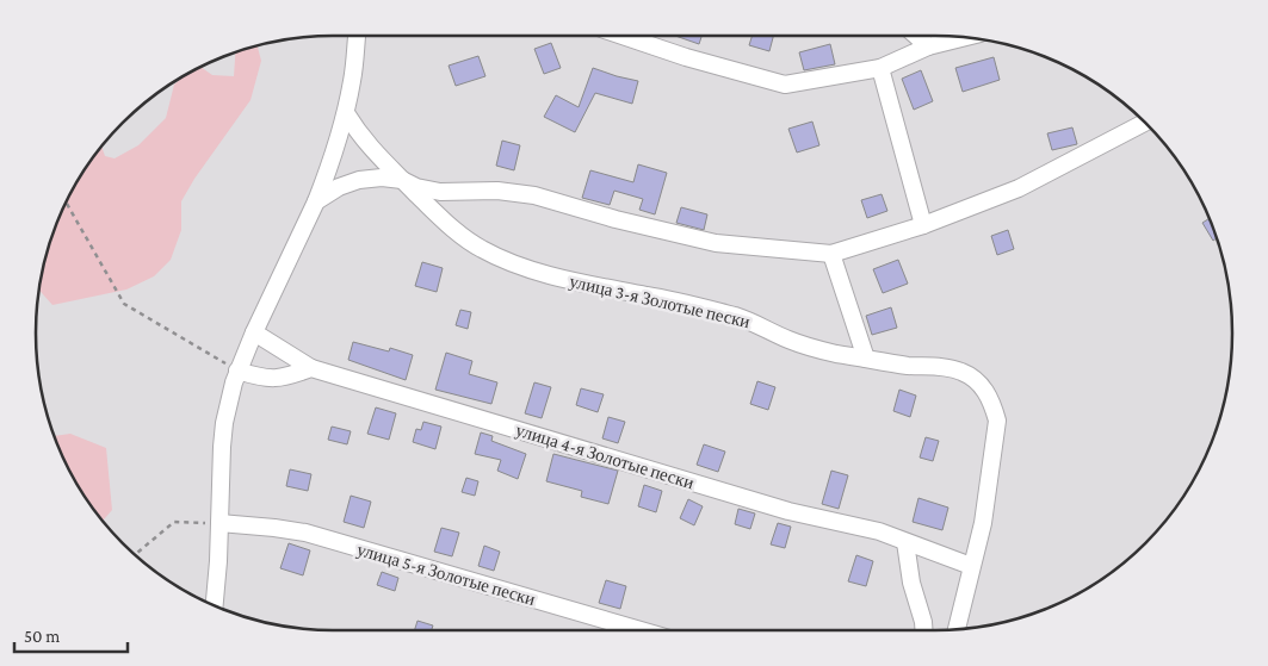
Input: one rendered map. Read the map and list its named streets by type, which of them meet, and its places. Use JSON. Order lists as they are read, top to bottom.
{
  "streets": {
    "street": ["улица 3-я Золотые пески", "улица 4-я Золотые пески", "улица 5-я Золотые пески"]
  },
  "crossings": [
    ["улица 3-я Золотые пески", "улица 4-я Золотые пески"]
  ],
  "scale_bar": "50 m"
}
